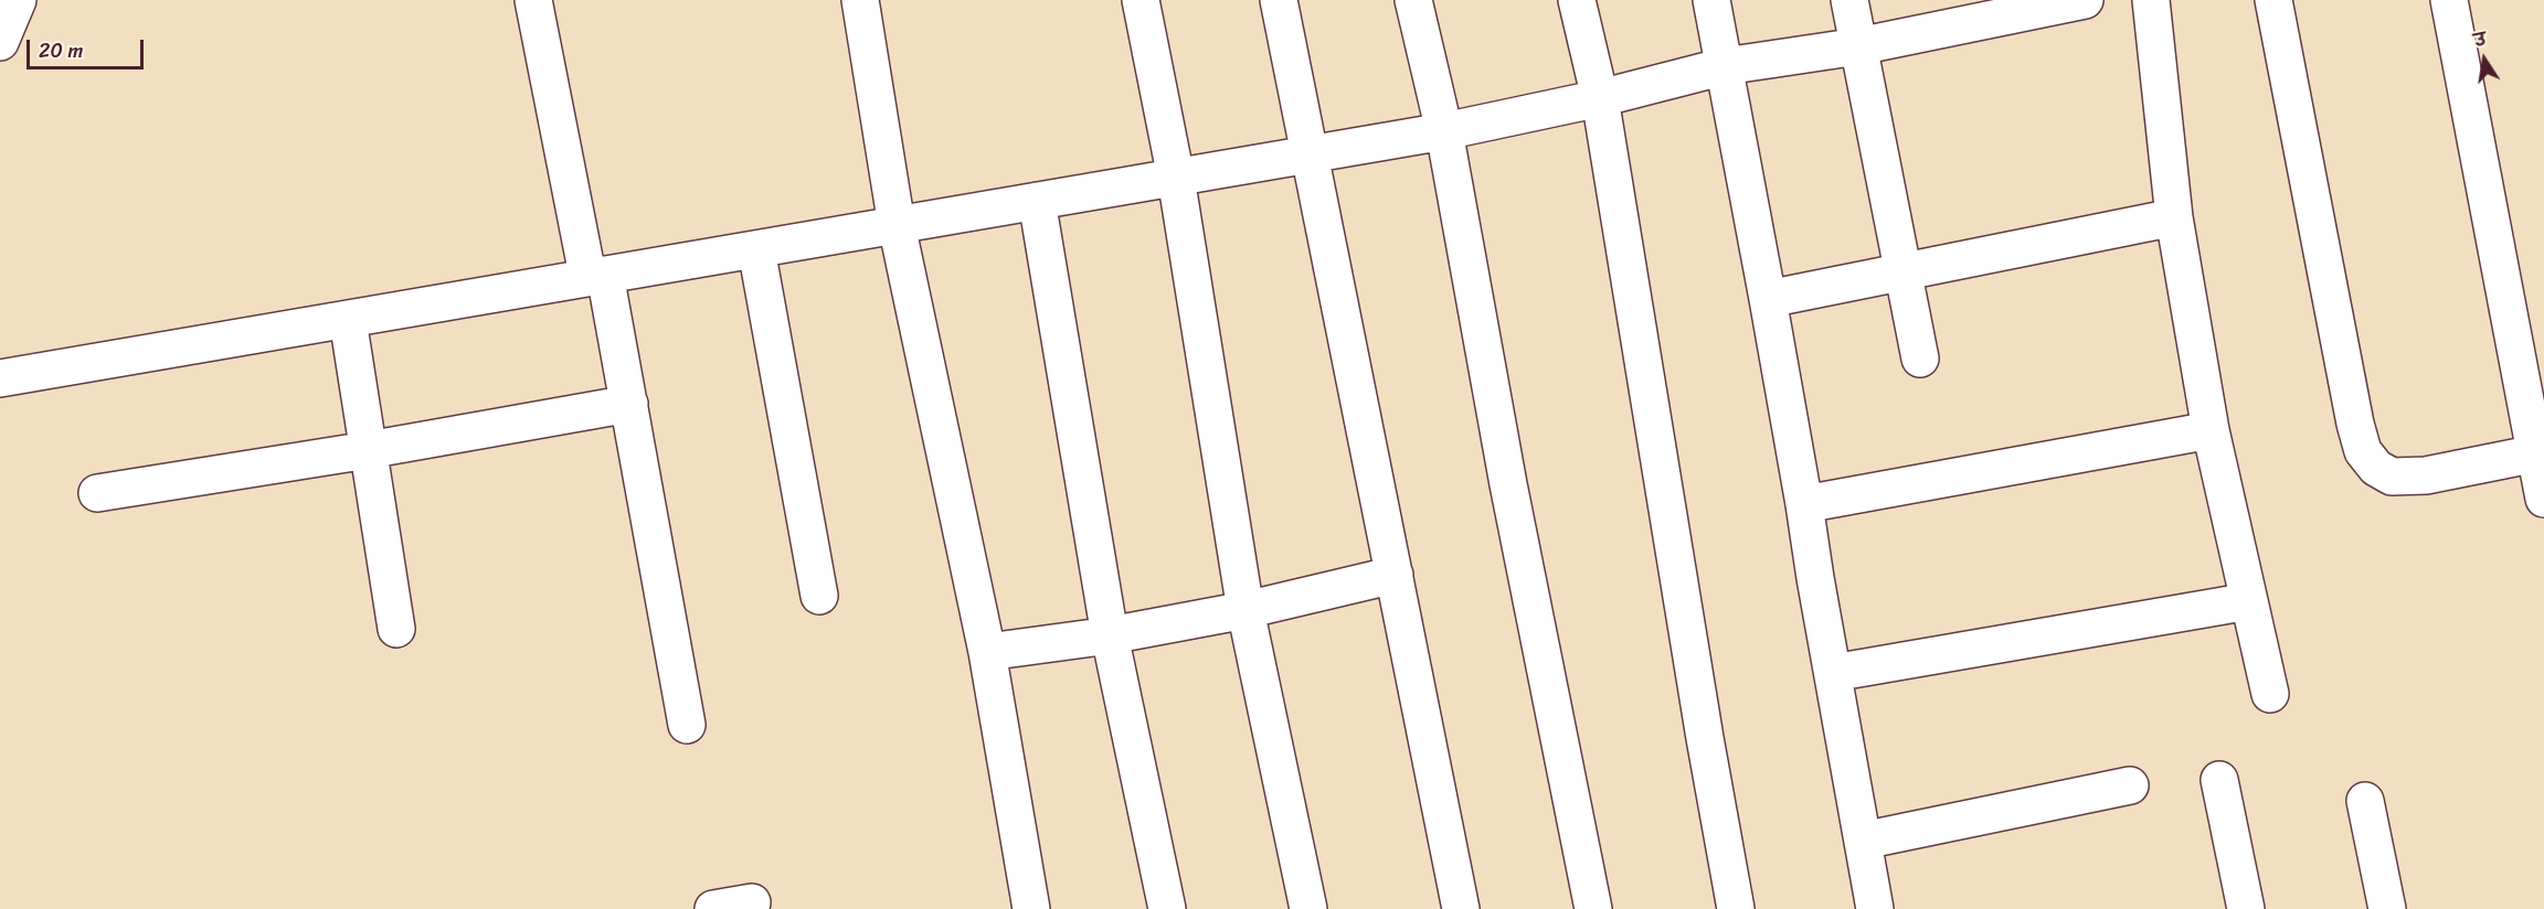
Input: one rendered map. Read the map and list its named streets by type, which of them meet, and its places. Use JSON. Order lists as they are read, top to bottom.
{
  "scale_bar": "20 m",
  "north": "top"
}
